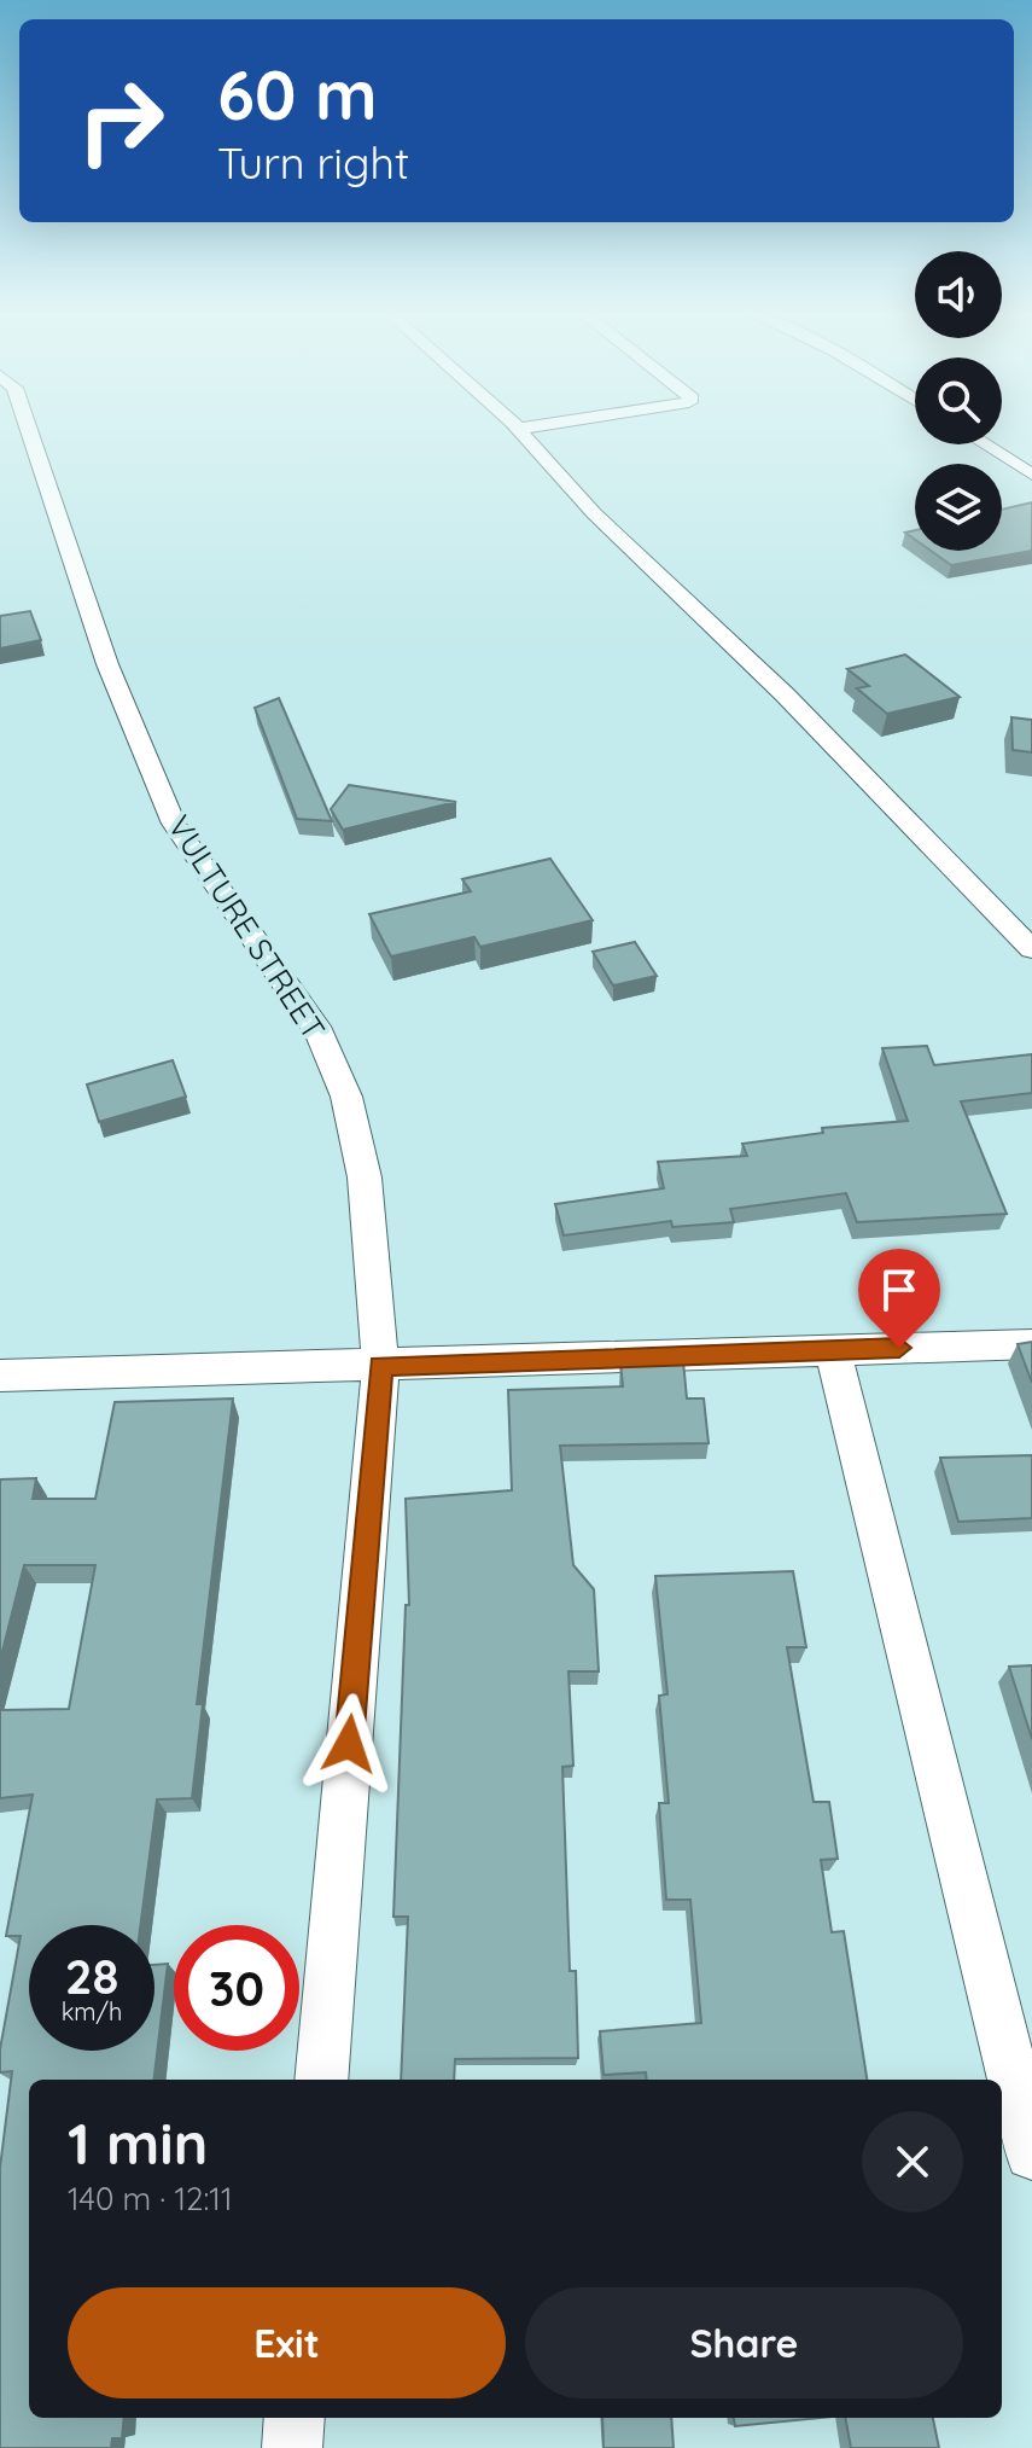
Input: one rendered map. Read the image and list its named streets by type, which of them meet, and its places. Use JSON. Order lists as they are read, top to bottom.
{
  "streets": {
    "street": ["VULTURE STREET"]
  },
  "page": {
    "turn": ["60 m", "Turn right"],
    "speed": "28 km/h",
    "limit": "30",
    "heading": ["1 min", "140 m · 12:11"],
    "buttons": ["Exit", "Share"]
  }
}
